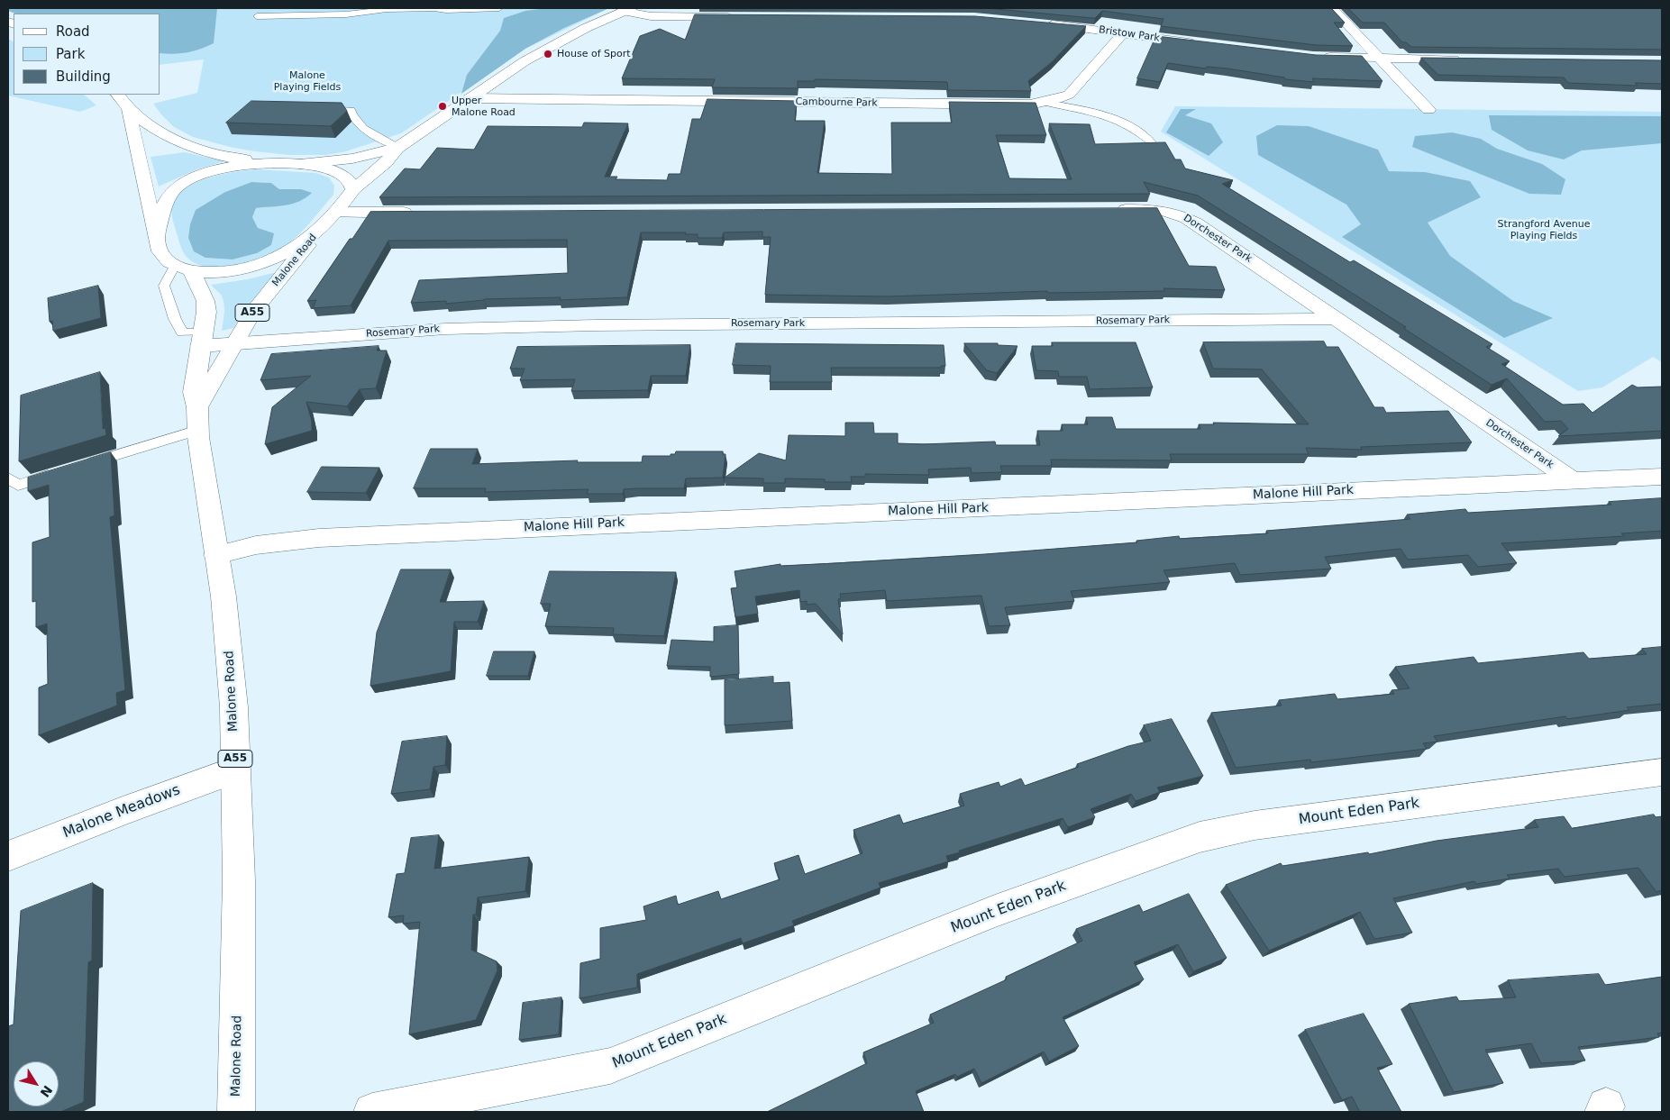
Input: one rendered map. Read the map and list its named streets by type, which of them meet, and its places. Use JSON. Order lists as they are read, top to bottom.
{
  "streets": {
    "main road": [
      "Bristow Park",
      "Cambourne Park",
      "Dorchester Park",
      "Malone Road",
      "A55",
      "Rosemary Park",
      "Malone Hill Park",
      "Malone Meadows",
      "Mount Eden Park"
    ]
  },
  "crossings": [
    ["Bristow Park", "Cambourne Park"],
    ["Dorchester Park", "Rosemary Park"],
    ["Dorchester Park", "Malone Hill Park"],
    ["Malone Road", "A55"],
    ["Malone Road", "Rosemary Park"],
    ["Malone Road", "Malone Hill Park"],
    ["Malone Road", "Malone Meadows"]
  ],
  "parks": ["Malone Playing Fields", "Strangford Avenue Playing Fields"],
  "places": ["House of Sport", "Upper Malone Road"],
  "legend": ["Road", "Park", "Building"],
  "north": "bottom right"
}
